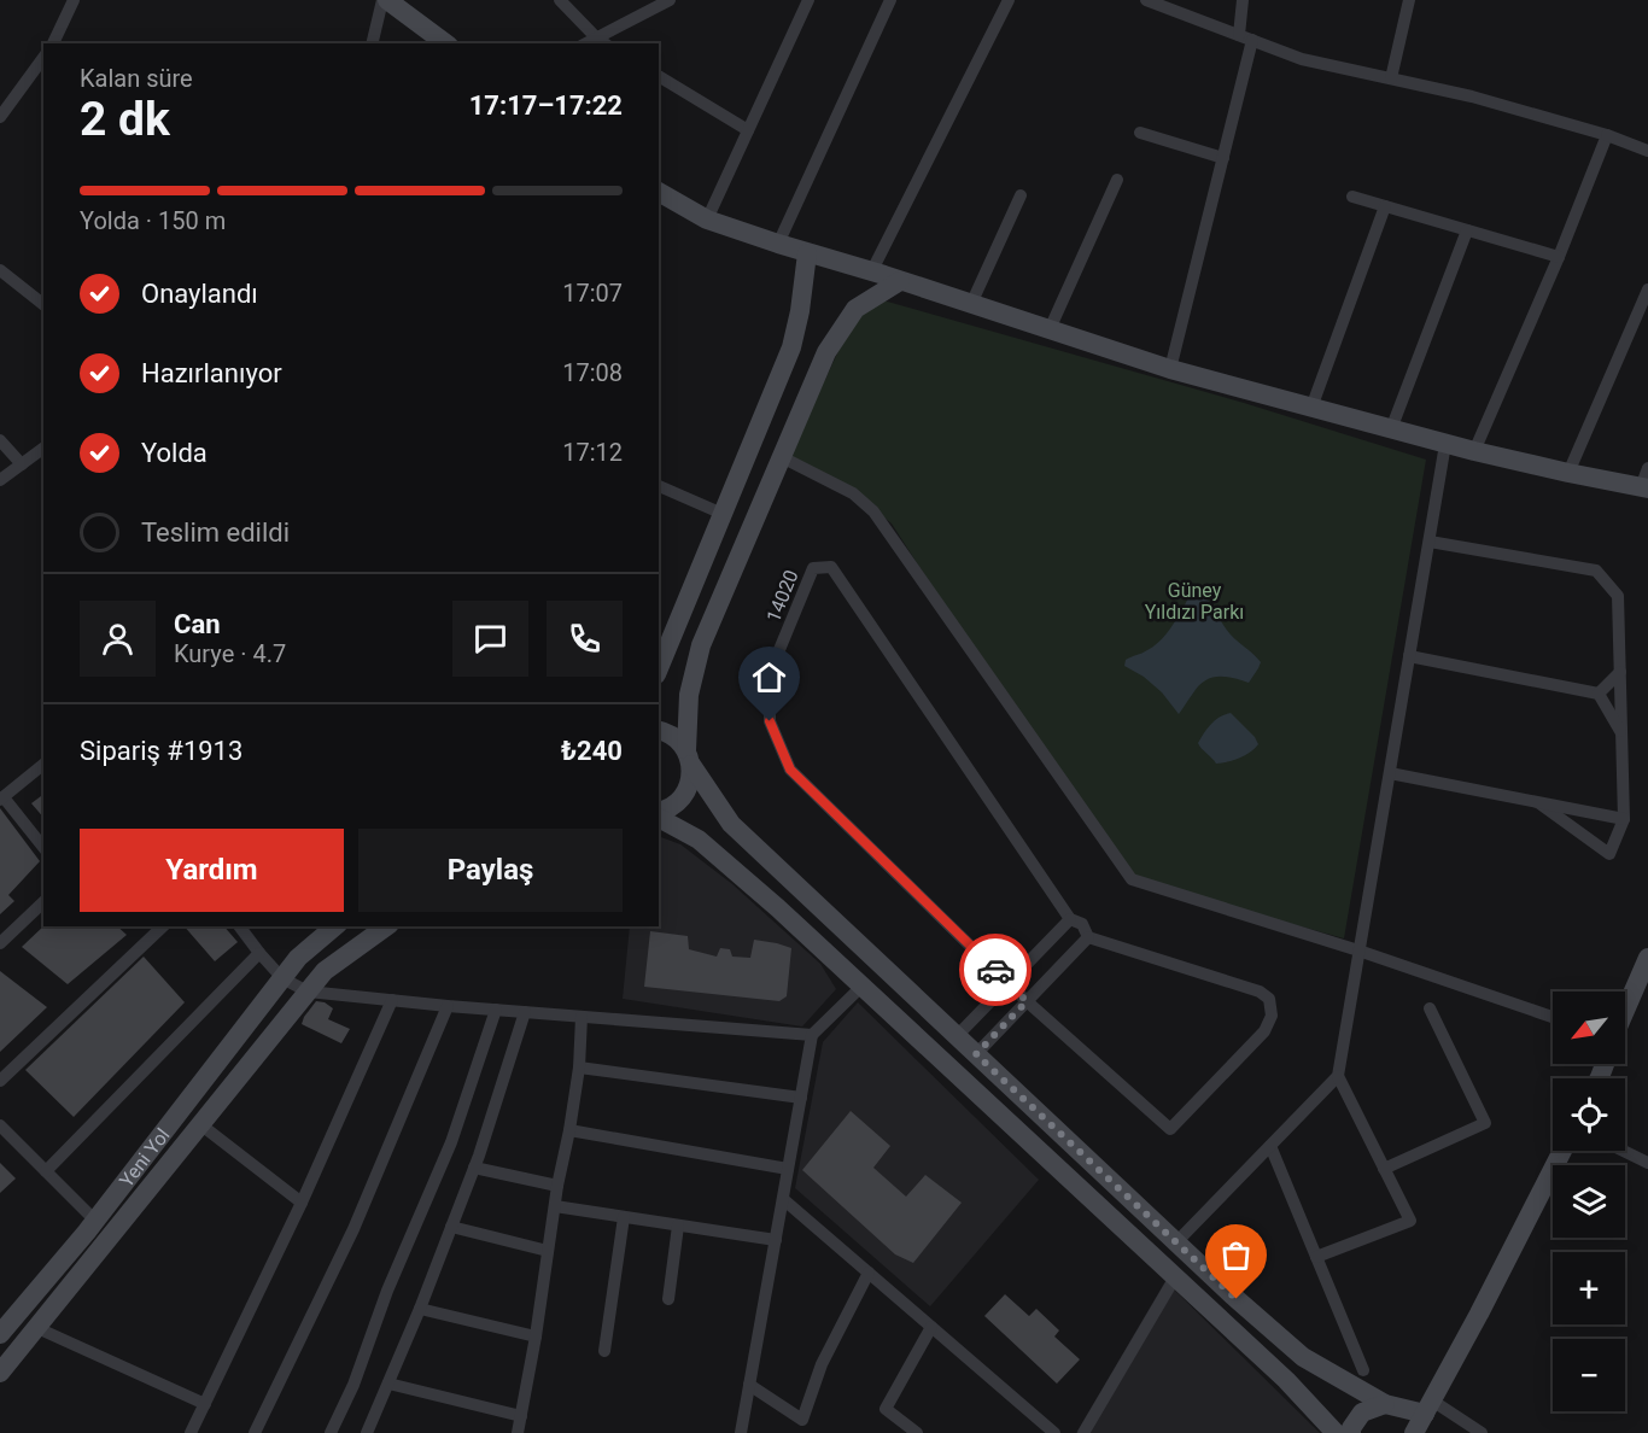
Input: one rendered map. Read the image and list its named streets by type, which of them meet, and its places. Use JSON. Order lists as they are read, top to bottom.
{
  "streets": {
    "main road": ["Yeni Yol"],
    "street": ["14020"]
  },
  "parks": ["Güney Yıldızı Parkı"],
  "north": "bottom left",
  "page": {
    "heading": ["2 dk", "Kalan süre", "17:17–17:22"],
    "panel": [
      "Can",
      "Kurye · 4.7",
      "Sipariş #1913",
      "₺240"
    ],
    "bar": "Yolda · 150 m",
    "list": [
      ["Onaylandı", "17:07"],
      ["Hazırlanıyor", "17:08"],
      ["Yolda", "17:12"],
      "Teslim edildi"
    ],
    "buttons": ["Yardım", "Paylaş"],
    "map_buttons": ["+", "−"]
  }
}
